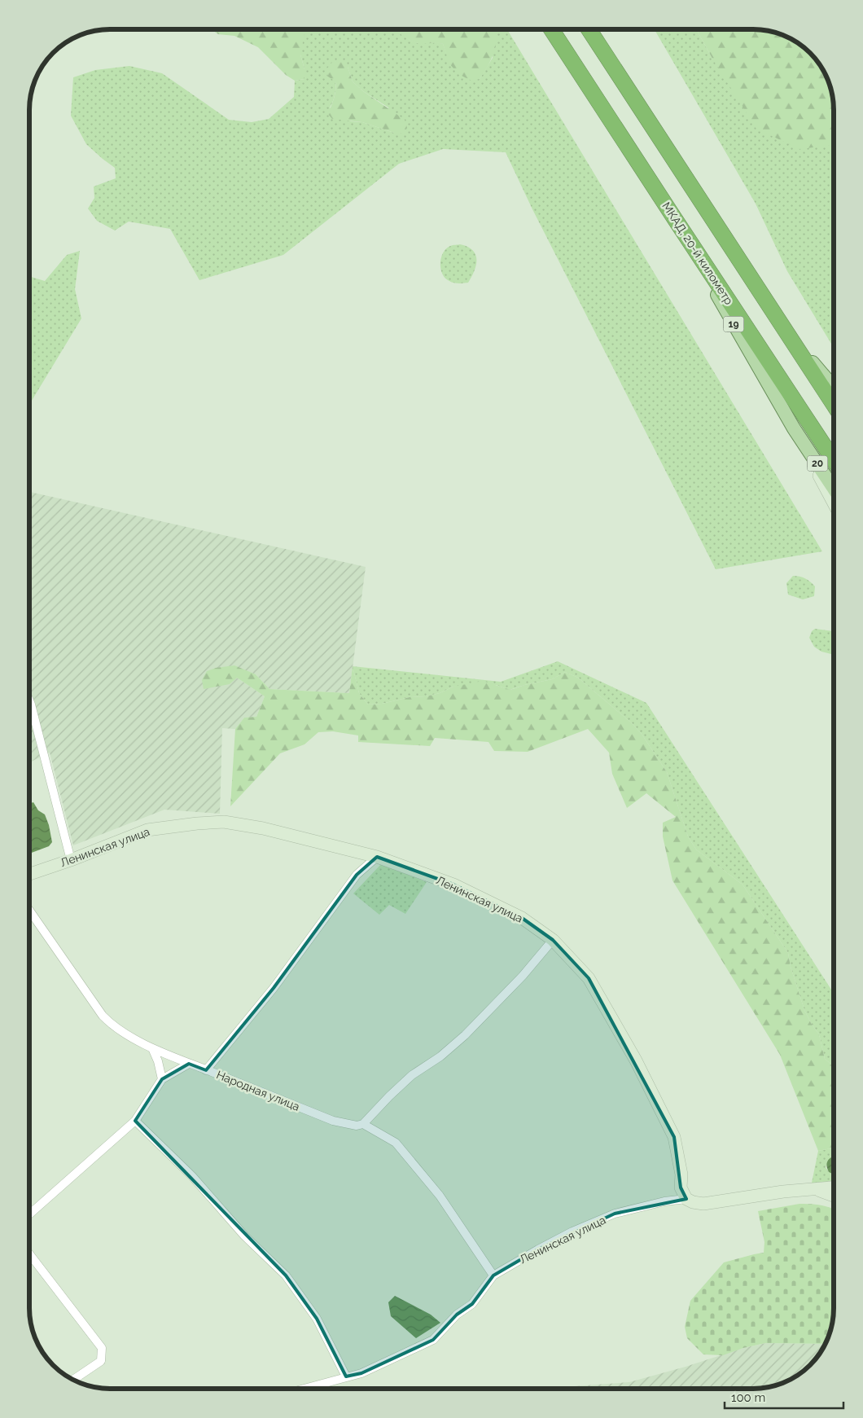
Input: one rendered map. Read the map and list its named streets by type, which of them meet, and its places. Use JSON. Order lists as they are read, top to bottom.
{
  "streets": {
    "highway": ["МКАД, 20-й километр"],
    "main road": ["19", "20"],
    "street": ["Ленинская улица", "Народная улица"]
  },
  "crossings": [
    ["МКАД, 20-й километр", "19"],
    ["19", "20"],
    ["Ленинская улица", "Народная улица"]
  ],
  "scale_bar": "100 m"
}
